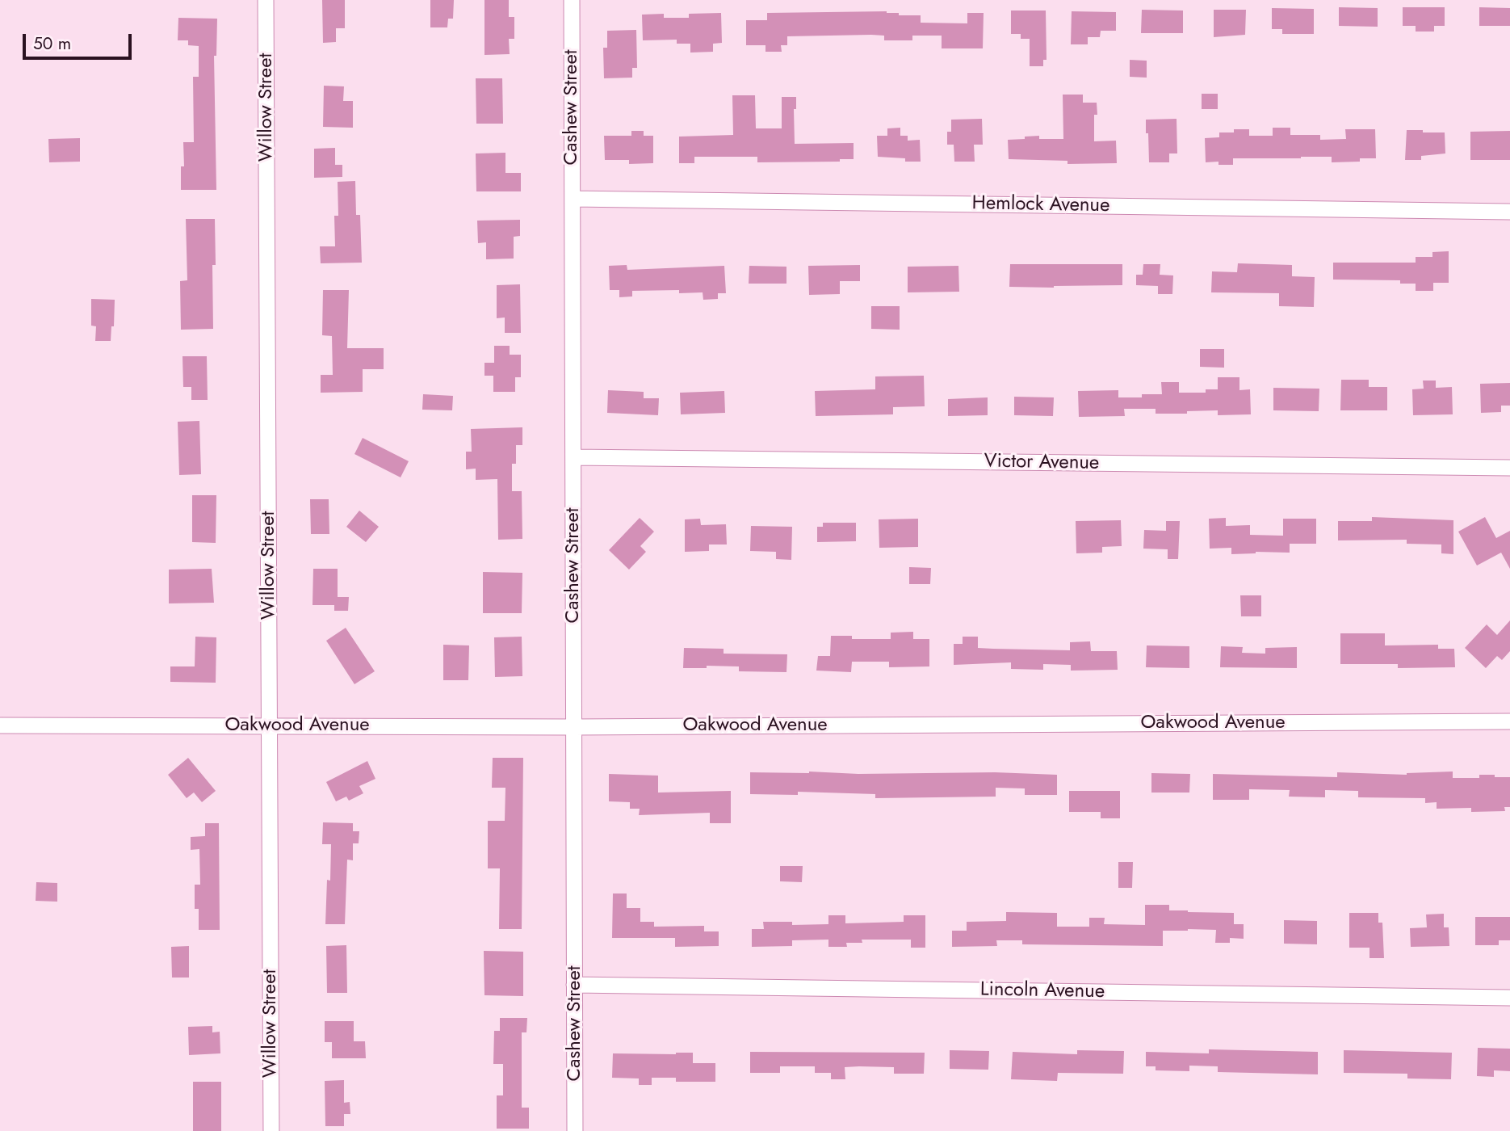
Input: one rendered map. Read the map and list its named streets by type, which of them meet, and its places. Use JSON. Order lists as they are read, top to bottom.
{
  "streets": {
    "street": [
      "Willow Street",
      "Cashew Street",
      "Hemlock Avenue",
      "Victor Avenue",
      "Oakwood Avenue",
      "Lincoln Avenue"
    ]
  },
  "crossings": [
    ["Willow Street", "Oakwood Avenue"],
    ["Cashew Street", "Hemlock Avenue"],
    ["Cashew Street", "Victor Avenue"],
    ["Cashew Street", "Oakwood Avenue"],
    ["Cashew Street", "Lincoln Avenue"]
  ],
  "scale_bar": "50 m"
}
